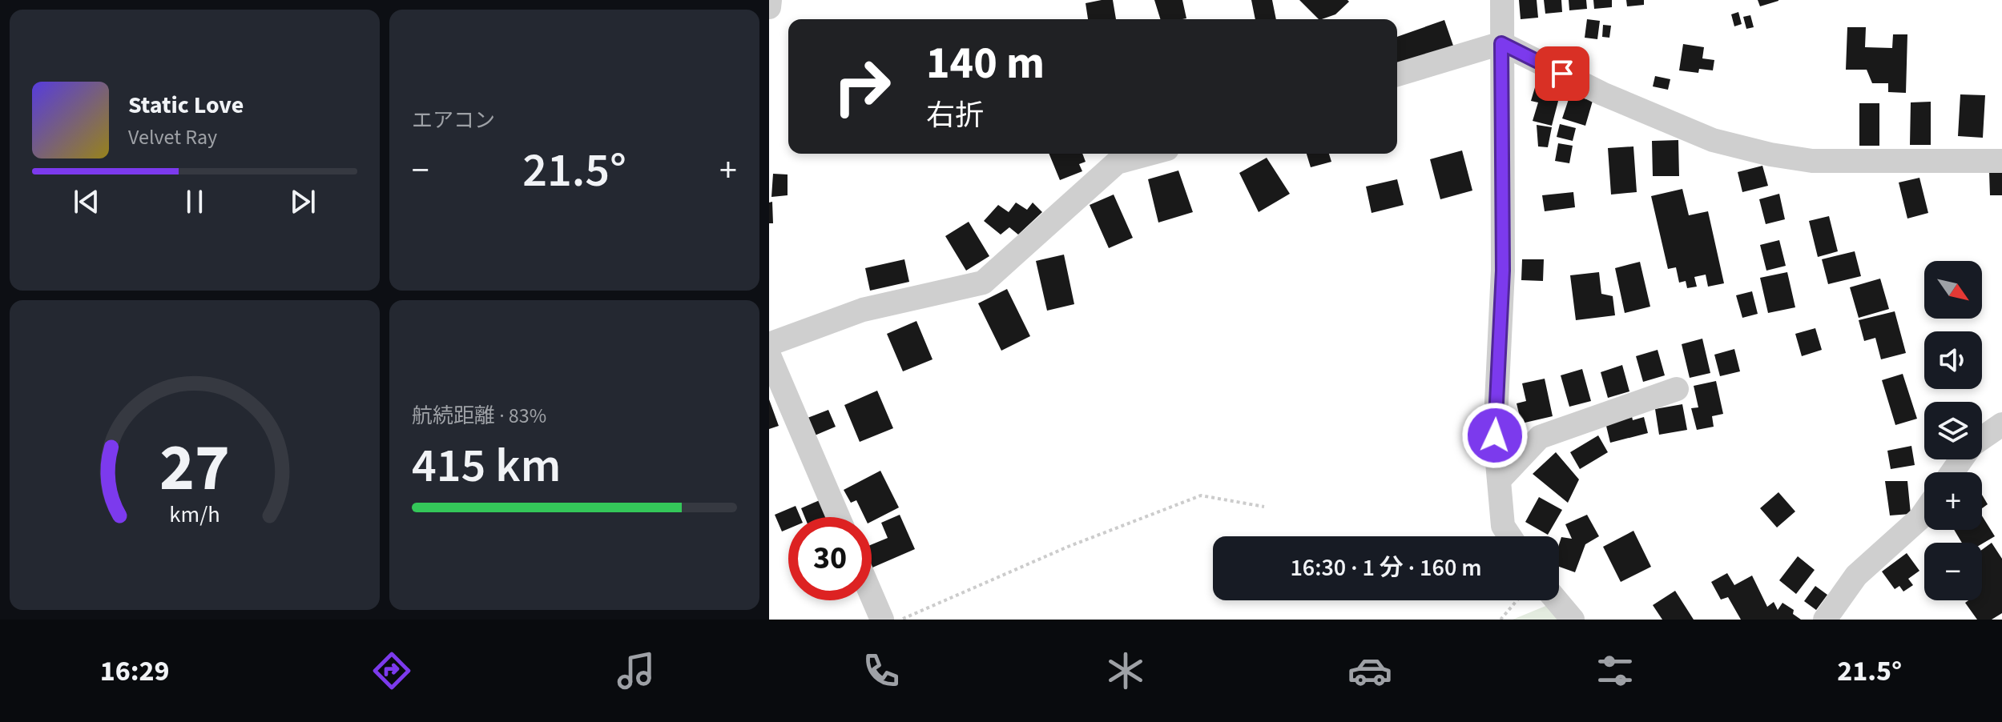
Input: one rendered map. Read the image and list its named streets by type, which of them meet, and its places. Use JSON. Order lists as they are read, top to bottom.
{
  "north": "bottom right",
  "page": {
    "tile": [
      "エアコン",
      ["航続距離 · 83%", "415 km"]
    ],
    "turn": ["140 m", "右折"],
    "song": ["Static Love", "Velvet Ray"],
    "heat": ["−", "21.5°", "+"],
    "map_buttons": ["+", "−"],
    "limit": "30",
    "trip": "16:30 · 1 分 · 160 m",
    "tabs": ["16:29", "21.5°"],
    "gauge": ["27", "km/h"]
  }
}
